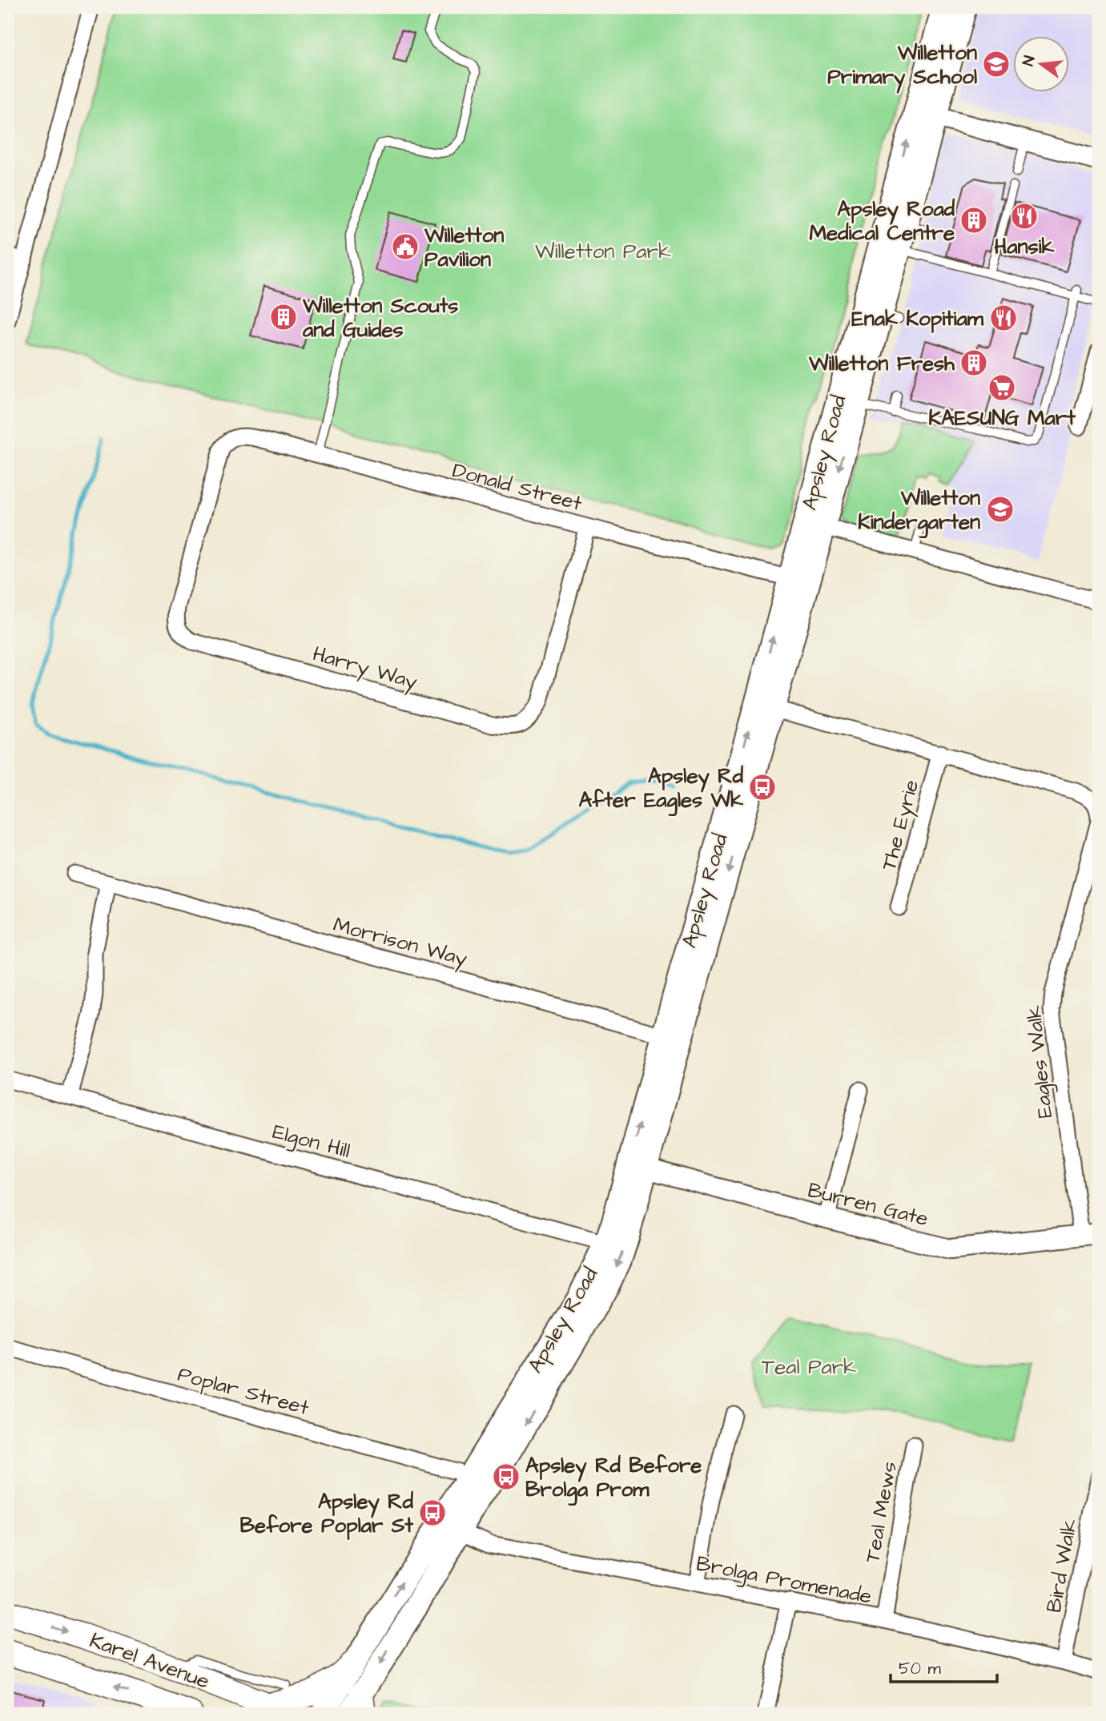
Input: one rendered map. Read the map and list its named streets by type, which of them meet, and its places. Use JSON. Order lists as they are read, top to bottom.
{
  "streets": {
    "main road": ["Apsley Road", "Karel Avenue"],
    "street": [
      "Donald Street",
      "Harry Way",
      "The Eyrie",
      "Morrison Way",
      "Eagles Walk",
      "Elgon Hill",
      "Burren Gate",
      "Poplar Street",
      "Teal Mews",
      "Bird Walk",
      "Brolga Promenade"
    ]
  },
  "crossings": [
    ["Apsley Road", "Donald Street"],
    ["Apsley Road", "Morrison Way"],
    ["Apsley Road", "Eagles Walk"],
    ["Apsley Road", "Elgon Hill"],
    ["Apsley Road", "Burren Gate"],
    ["Apsley Road", "Poplar Street"],
    ["Apsley Road", "Brolga Promenade"],
    ["Donald Street", "Harry Way"],
    ["The Eyrie", "Eagles Walk"],
    ["Eagles Walk", "Burren Gate"],
    ["Teal Mews", "Brolga Promenade"],
    ["Bird Walk", "Brolga Promenade"]
  ],
  "parks": ["Willetton Park", "Teal Park"],
  "places": {
    "school or university": ["Willetton Primary School", "Willetton Kindergarten"],
    "restaurant": ["Hansik", "Enak Kopitiam"],
    "building": ["Apsley Road Medical Centre", "Willetton Scouts and Guides", "Willetton Fresh"],
    "public building": ["Willetton Pavilion"],
    "supermarket": ["KAESUNG Mart"],
    "bus stop": ["Apsley Rd After Eagles Wk", "Apsley Rd Before Brolga Prom", "Apsley Rd Before Poplar St"]
  },
  "scale_bar": "50 m",
  "north": "left"
}
